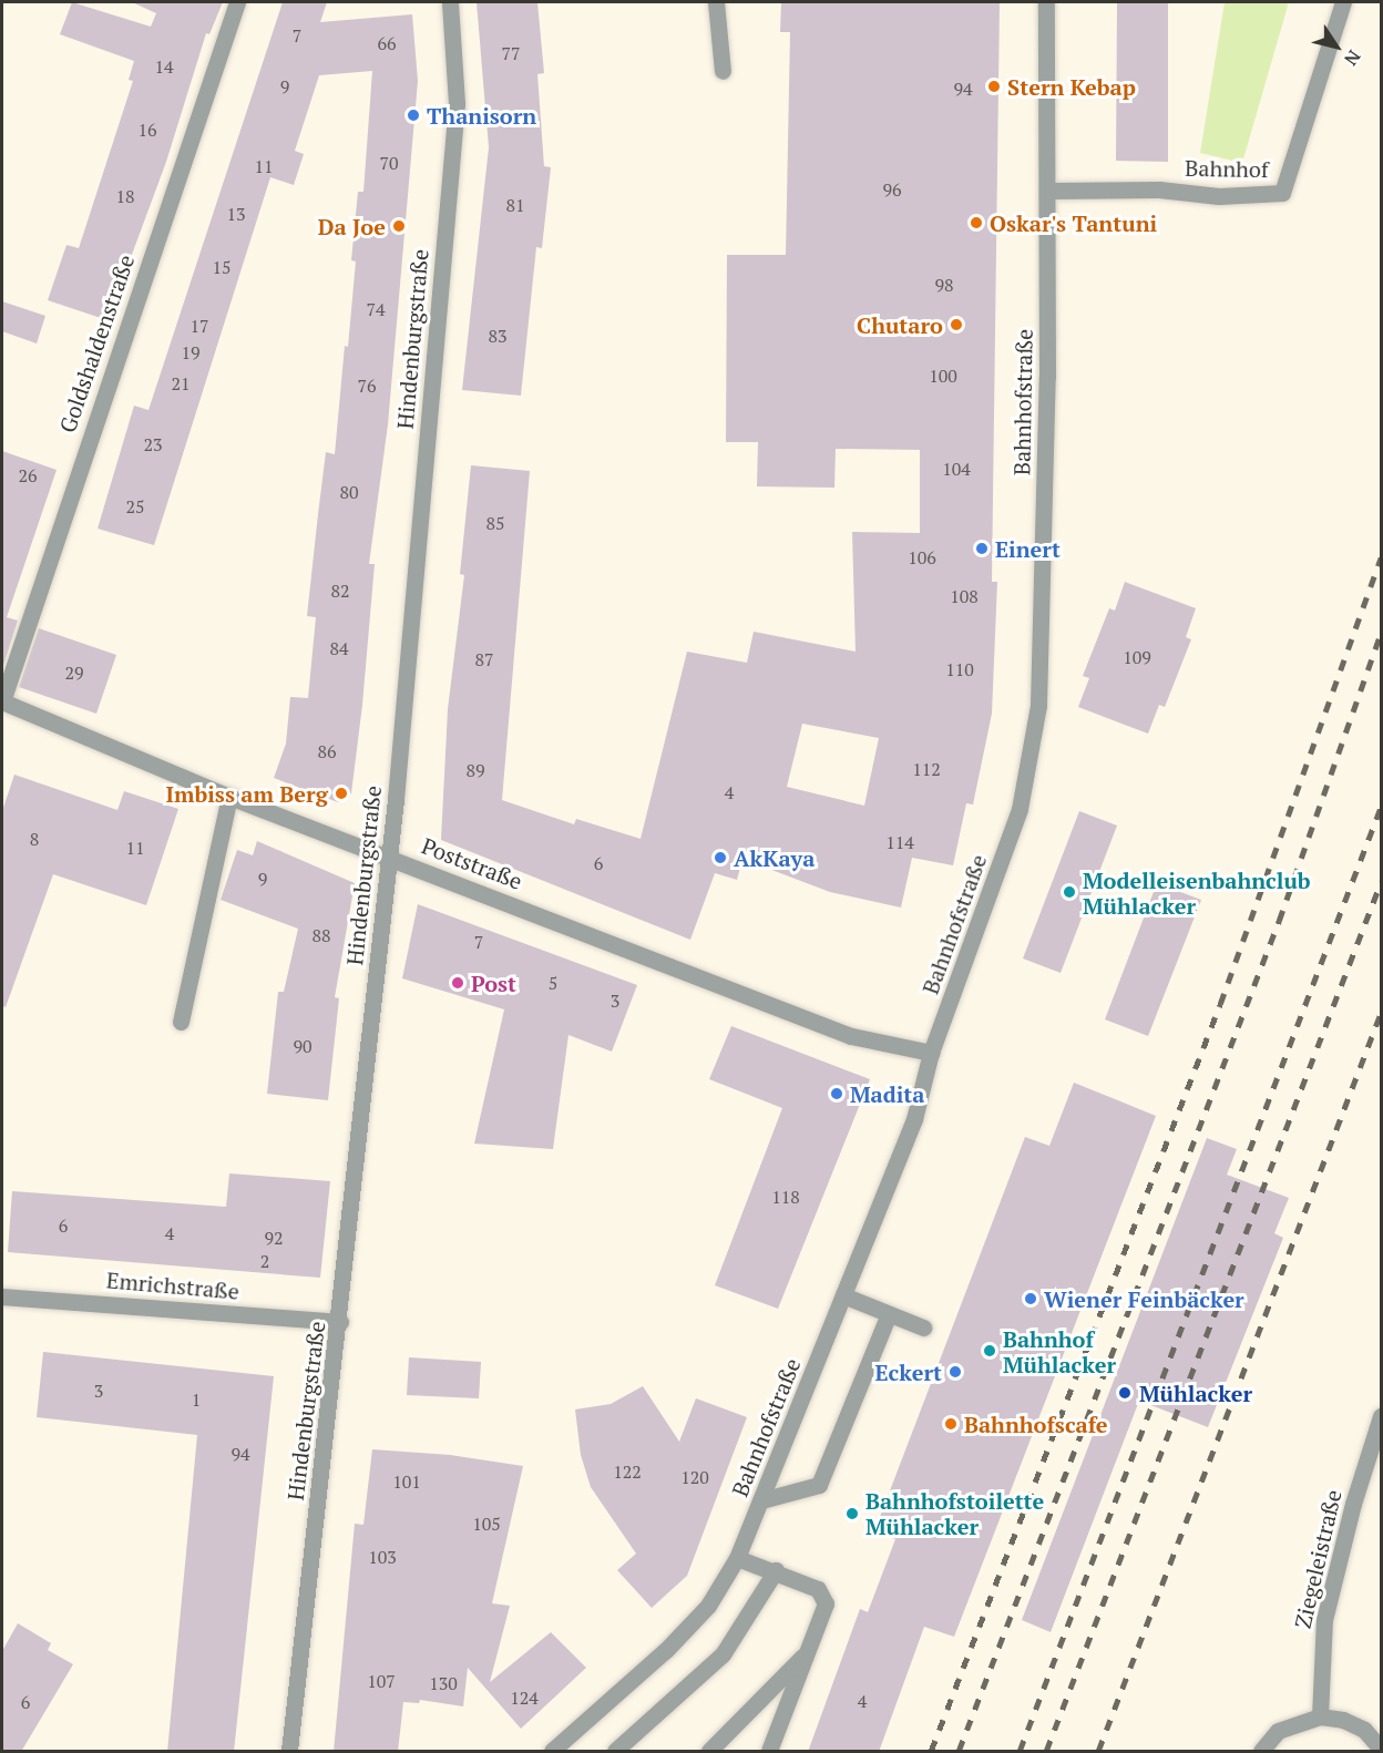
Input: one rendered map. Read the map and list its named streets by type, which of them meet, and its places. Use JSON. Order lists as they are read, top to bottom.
{
  "streets": {
    "street": [
      "Bahnhof",
      "Hindenburgstraße",
      "Goldshaldenstraße",
      "Bahnhofstraße",
      "Poststraße",
      "Emrichstraße",
      "Ziegeleistraße"
    ]
  },
  "crossings": [
    ["Bahnhof", "Bahnhofstraße"],
    ["Hindenburgstraße", "Poststraße"],
    ["Hindenburgstraße", "Emrichstraße"],
    ["Goldshaldenstraße", "Poststraße"],
    ["Bahnhofstraße", "Poststraße"]
  ],
  "places": [
    "Stern Kebap",
    "Thanisorn",
    "Oskar's Tantuni",
    "Da Joe",
    "Chutaro",
    "Einert",
    "Imbiss am Berg",
    "AkKaya",
    "Modelleisenbahnclub Mühlacker",
    "Post",
    "Madita",
    "Wiener Feinbäcker",
    "Bahnhof Mühlacker",
    "Eckert",
    "Mühlacker",
    "Bahnhofscafe",
    "Bahnhofstoilette Mühlacker"
  ],
  "house_numbers": [
    "7",
    "66",
    "77",
    "14",
    "9",
    "94",
    "16",
    "70",
    "11",
    "96",
    "18",
    "81",
    "13",
    "15",
    "98",
    "74",
    "17",
    "83",
    "19",
    "100",
    "21",
    "76",
    "23",
    "104",
    "26",
    "80",
    "25",
    "85",
    "106",
    "82",
    "108",
    "84",
    "109",
    "87",
    "110",
    "29",
    "86",
    "112",
    "89",
    "4",
    "8",
    "114",
    "11",
    "6",
    "9",
    "88",
    "7",
    "5",
    "3",
    "90",
    "118",
    "6",
    "4",
    "92",
    "2",
    "3",
    "1",
    "94",
    "122",
    "120",
    "101",
    "105",
    "103",
    "107",
    "130",
    "124",
    "4",
    "6"
  ],
  "north": "bottom right"
}
